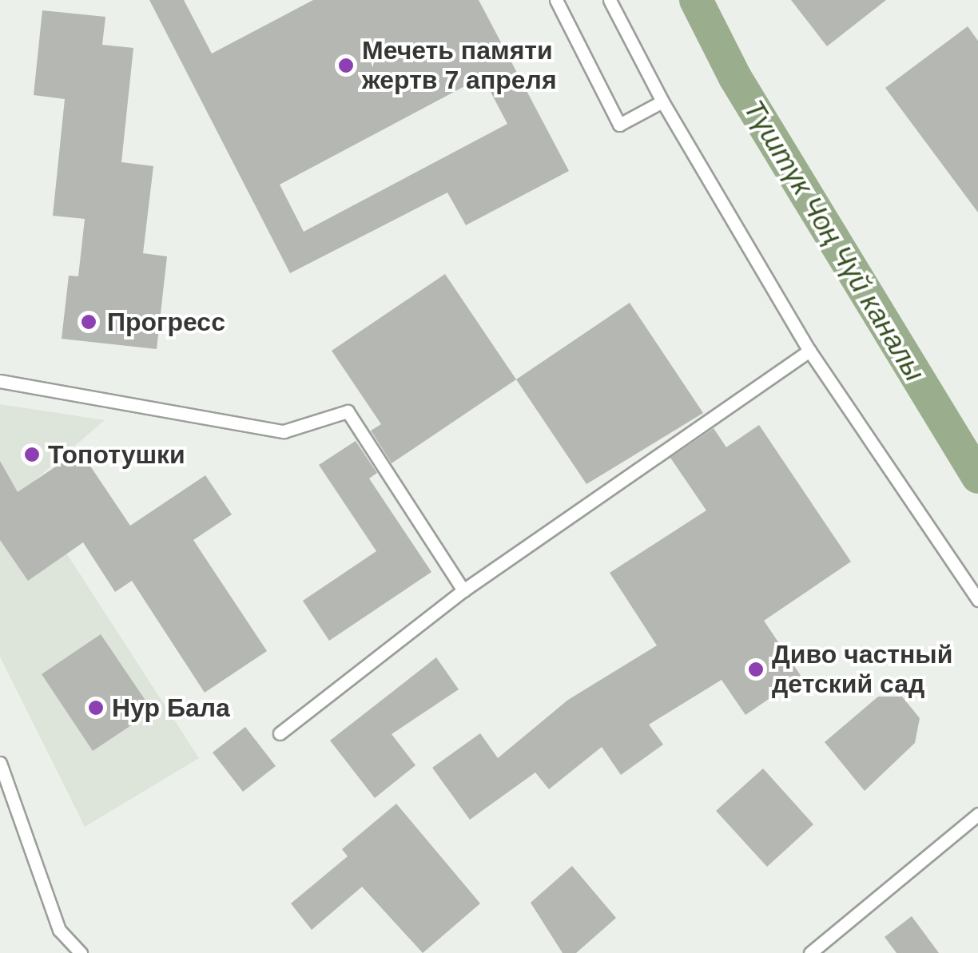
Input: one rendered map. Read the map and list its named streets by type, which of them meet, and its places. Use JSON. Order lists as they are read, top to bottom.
{
  "water": ["Түштүк Чоң Чүй каналы"],
  "places": [
    "Мечеть памяти жертв 7 апреля",
    "Прогресс",
    "Топотушки",
    "Диво частный детский сад",
    "Нур Бала"
  ]
}
